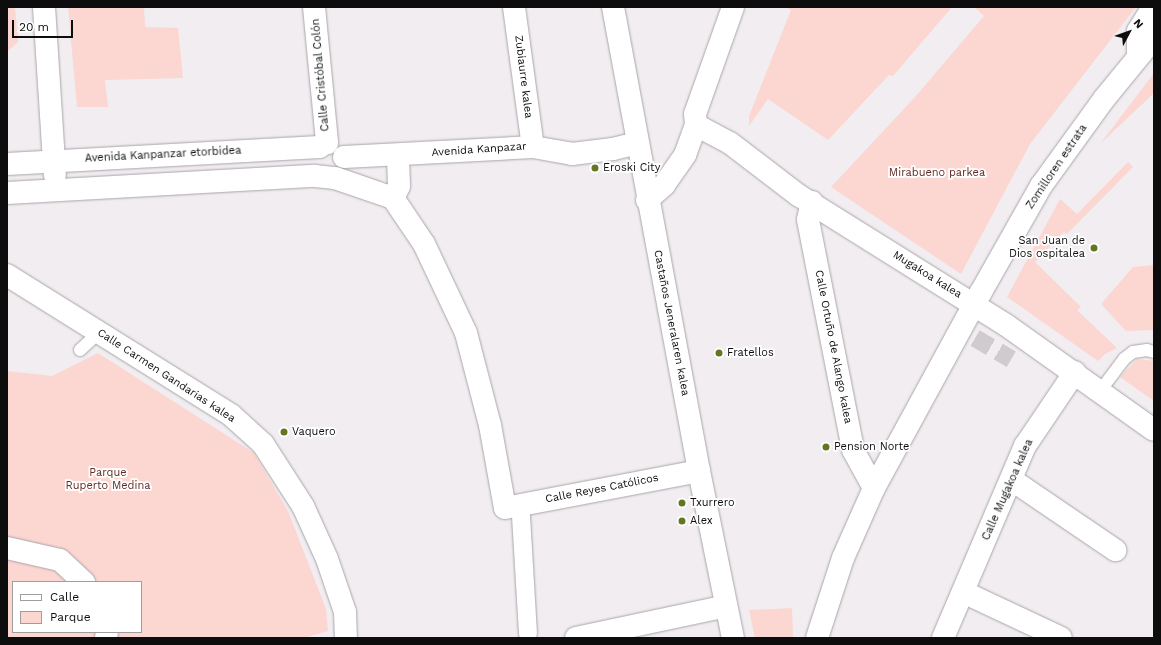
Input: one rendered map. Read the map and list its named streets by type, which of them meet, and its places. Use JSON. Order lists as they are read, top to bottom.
{
  "streets": {
    "street": [
      "Calle Cristóbal Colón",
      "Zubiaurre kalea",
      "Avenida Kanpazar",
      "Avenida Kanpanzar etorbidea",
      "Zomilloren estrata",
      "Mugakoa kalea",
      "Castaños Jeneralaren kalea",
      "Calle Ortuño de Alango kalea",
      "Calle Carmen Gandarias kalea",
      "Calle Reyes Católicos",
      "Calle Mugakoa kalea"
    ]
  },
  "crossings": [
    ["Calle Cristóbal Colón", "Avenida Kanpazar"],
    ["Calle Cristóbal Colón", "Avenida Kanpanzar etorbidea"],
    ["Zubiaurre kalea", "Avenida Kanpazar"],
    ["Avenida Kanpazar", "Avenida Kanpanzar etorbidea"],
    ["Avenida Kanpazar", "Castaños Jeneralaren kalea"],
    ["Zomilloren estrata", "Mugakoa kalea"],
    ["Zomilloren estrata", "Calle Ortuño de Alango kalea"],
    ["Mugakoa kalea", "Calle Ortuño de Alango kalea"],
    ["Mugakoa kalea", "Calle Mugakoa kalea"],
    ["Castaños Jeneralaren kalea", "Calle Reyes Católicos"]
  ],
  "parks": ["Mirabueno parkea", "Parque Ruperto Medina"],
  "places": [
    "Eroski City",
    "San Juan de Dios ospitalea",
    "Fratellos",
    "Vaquero",
    "Pension Norte",
    "Txurrero",
    "Alex"
  ],
  "legend": ["Calle", "Parque"],
  "scale_bar": "20 m",
  "north": "top right"
}
